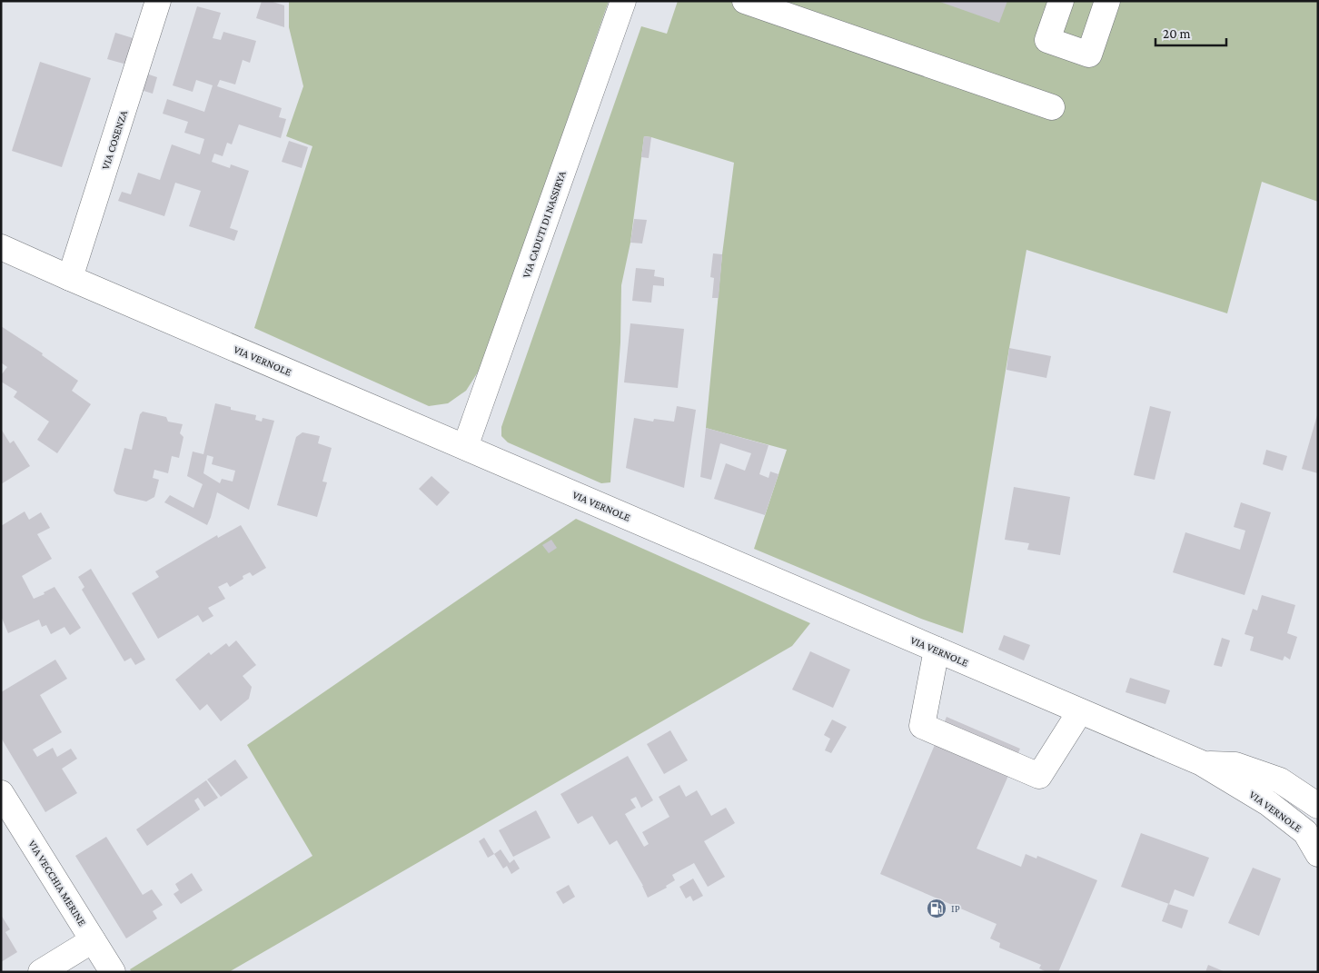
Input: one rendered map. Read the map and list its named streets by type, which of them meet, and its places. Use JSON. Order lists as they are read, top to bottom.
{
  "streets": {
    "main road": [
      "VIA COSENZA",
      "VIA CADUTI DI NASSIRYA",
      "VIA VERNOLE",
      "VIA VECCHIA MERINE"
    ]
  },
  "crossings": [
    ["VIA COSENZA", "VIA VERNOLE"],
    ["VIA CADUTI DI NASSIRYA", "VIA VERNOLE"]
  ],
  "places": {
    "fuel station": ["IP"]
  },
  "scale_bar": "20 m"
}
